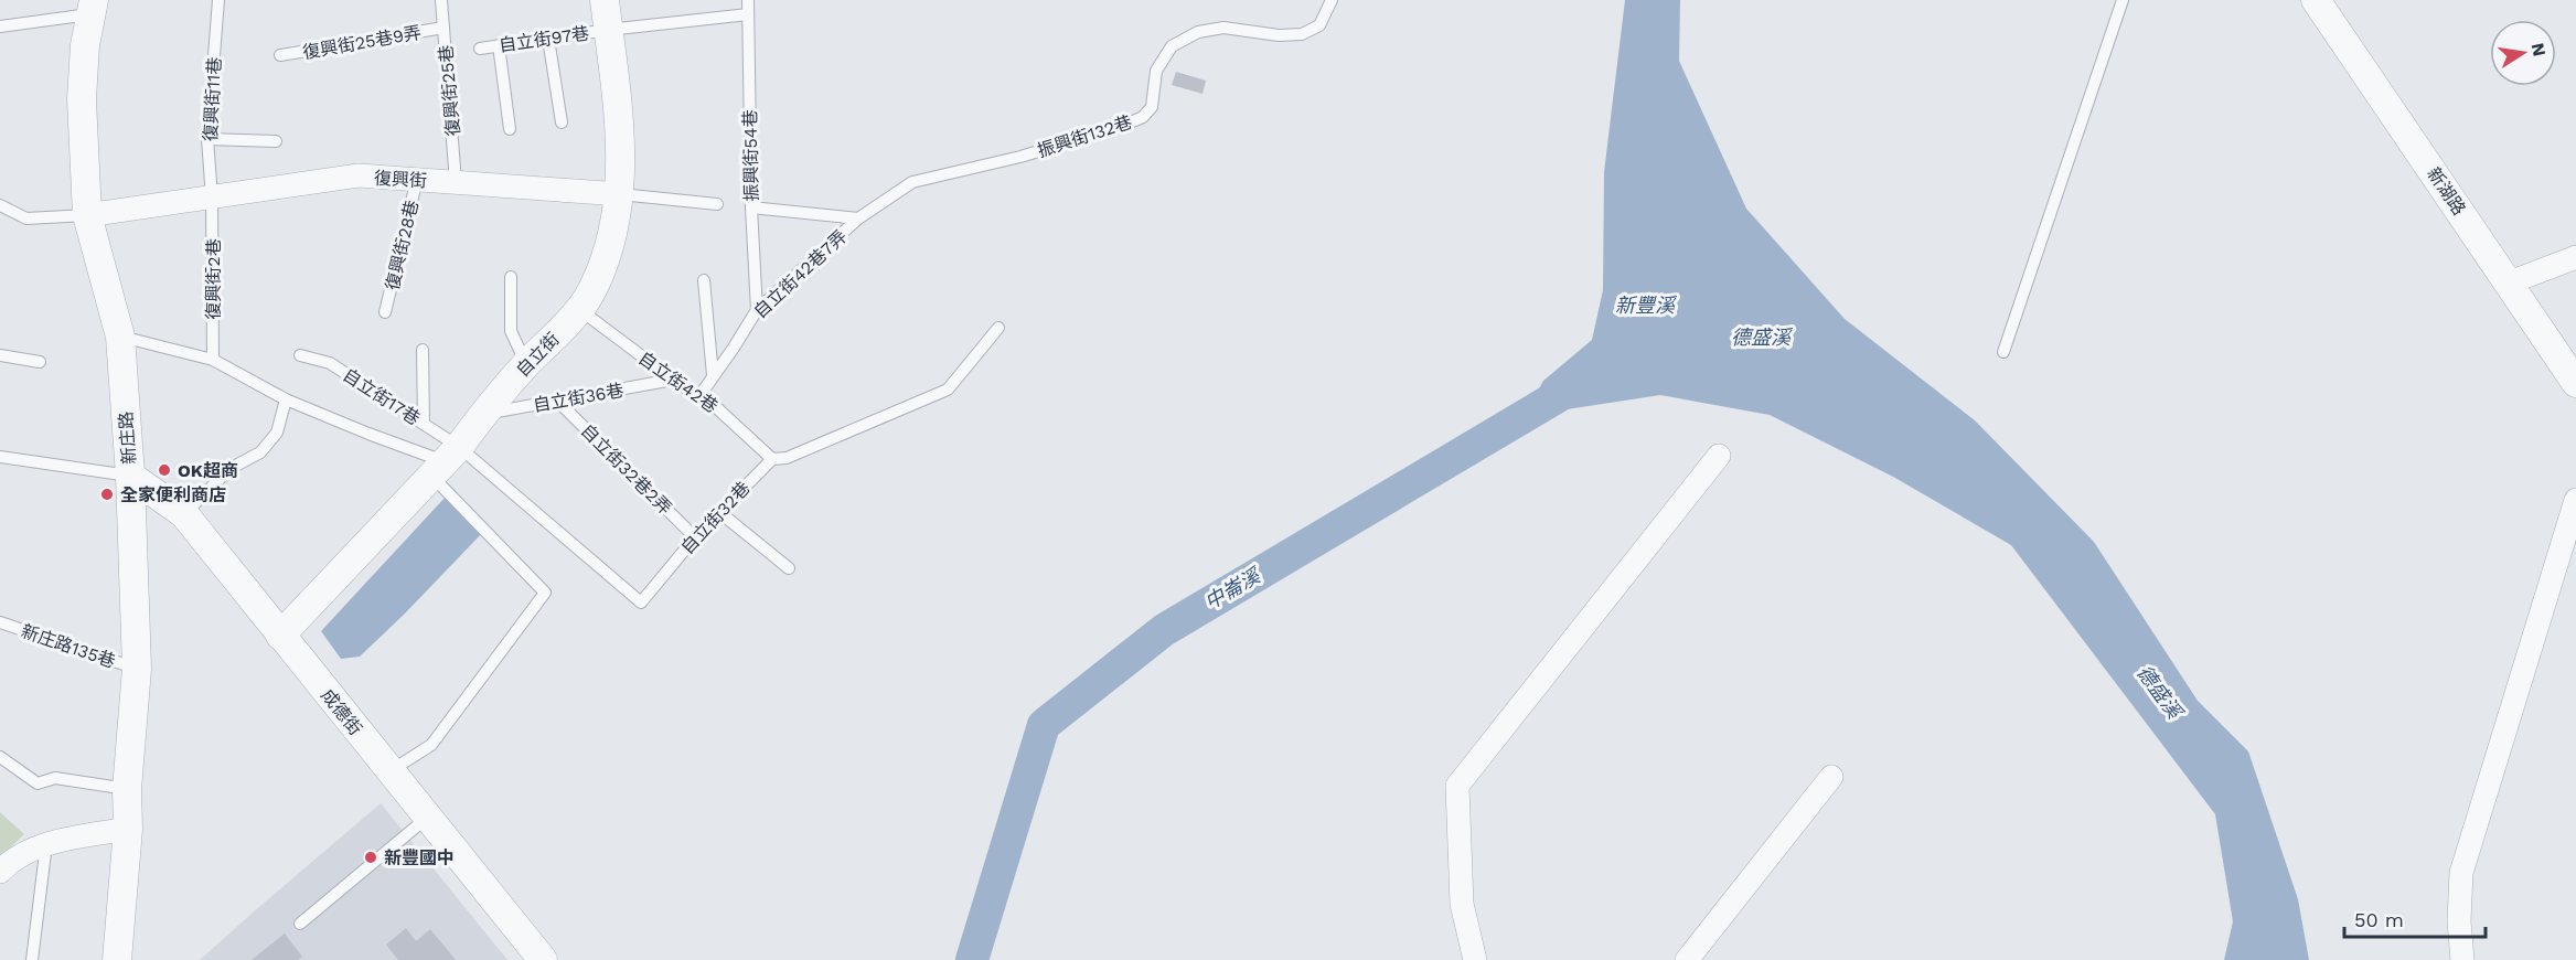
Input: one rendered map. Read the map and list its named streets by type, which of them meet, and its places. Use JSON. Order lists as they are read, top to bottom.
{
  "streets": {
    "street": [
      "復興街",
      "新湖路",
      "自立街",
      "新庄路",
      "成德街"
    ],
    "lane": [
      "自立街97巷",
      "復興街25巷9弄",
      "復興街25巷",
      "復興街11巷",
      "振興街132巷",
      "振興街54巷",
      "復興街28巷",
      "自立街42巷7弄",
      "復興街2巷",
      "自立街42巷",
      "自立街17巷",
      "自立街36巷",
      "自立街32巷2弄",
      "自立街32巷",
      "新庄路135巷"
    ]
  },
  "crossings": [
    ["自立街97巷", "振興街54巷"],
    ["自立街97巷", "自立街"],
    ["復興街25巷9弄", "復興街25巷"],
    ["復興街25巷", "復興街"],
    ["復興街11巷", "復興街"],
    ["復興街11巷", "復興街2巷"],
    ["振興街132巷", "自立街42巷7弄"],
    ["振興街54巷", "自立街42巷7弄"],
    ["復興街", "復興街28巷"],
    ["復興街", "復興街2巷"],
    ["復興街", "自立街"],
    ["復興街", "新庄路"],
    ["自立街42巷7弄", "自立街42巷"],
    ["自立街", "自立街42巷"],
    ["自立街", "自立街17巷"],
    ["自立街", "自立街36巷"],
    ["自立街", "自立街32巷"],
    ["自立街", "成德街"],
    ["自立街42巷", "自立街36巷"],
    ["自立街42巷", "自立街32巷"],
    ["自立街17巷", "自立街32巷"],
    ["自立街36巷", "自立街32巷2弄"],
    ["新庄路", "新庄路135巷"],
    ["新庄路", "成德街"],
    ["自立街32巷2弄", "自立街32巷"]
  ],
  "water": ["新豐溪", "德盛溪", "中崙溪"],
  "places": ["OK超商", "全家便利商店", "新豐國中"],
  "scale_bar": "50 m",
  "north": "right"
}
